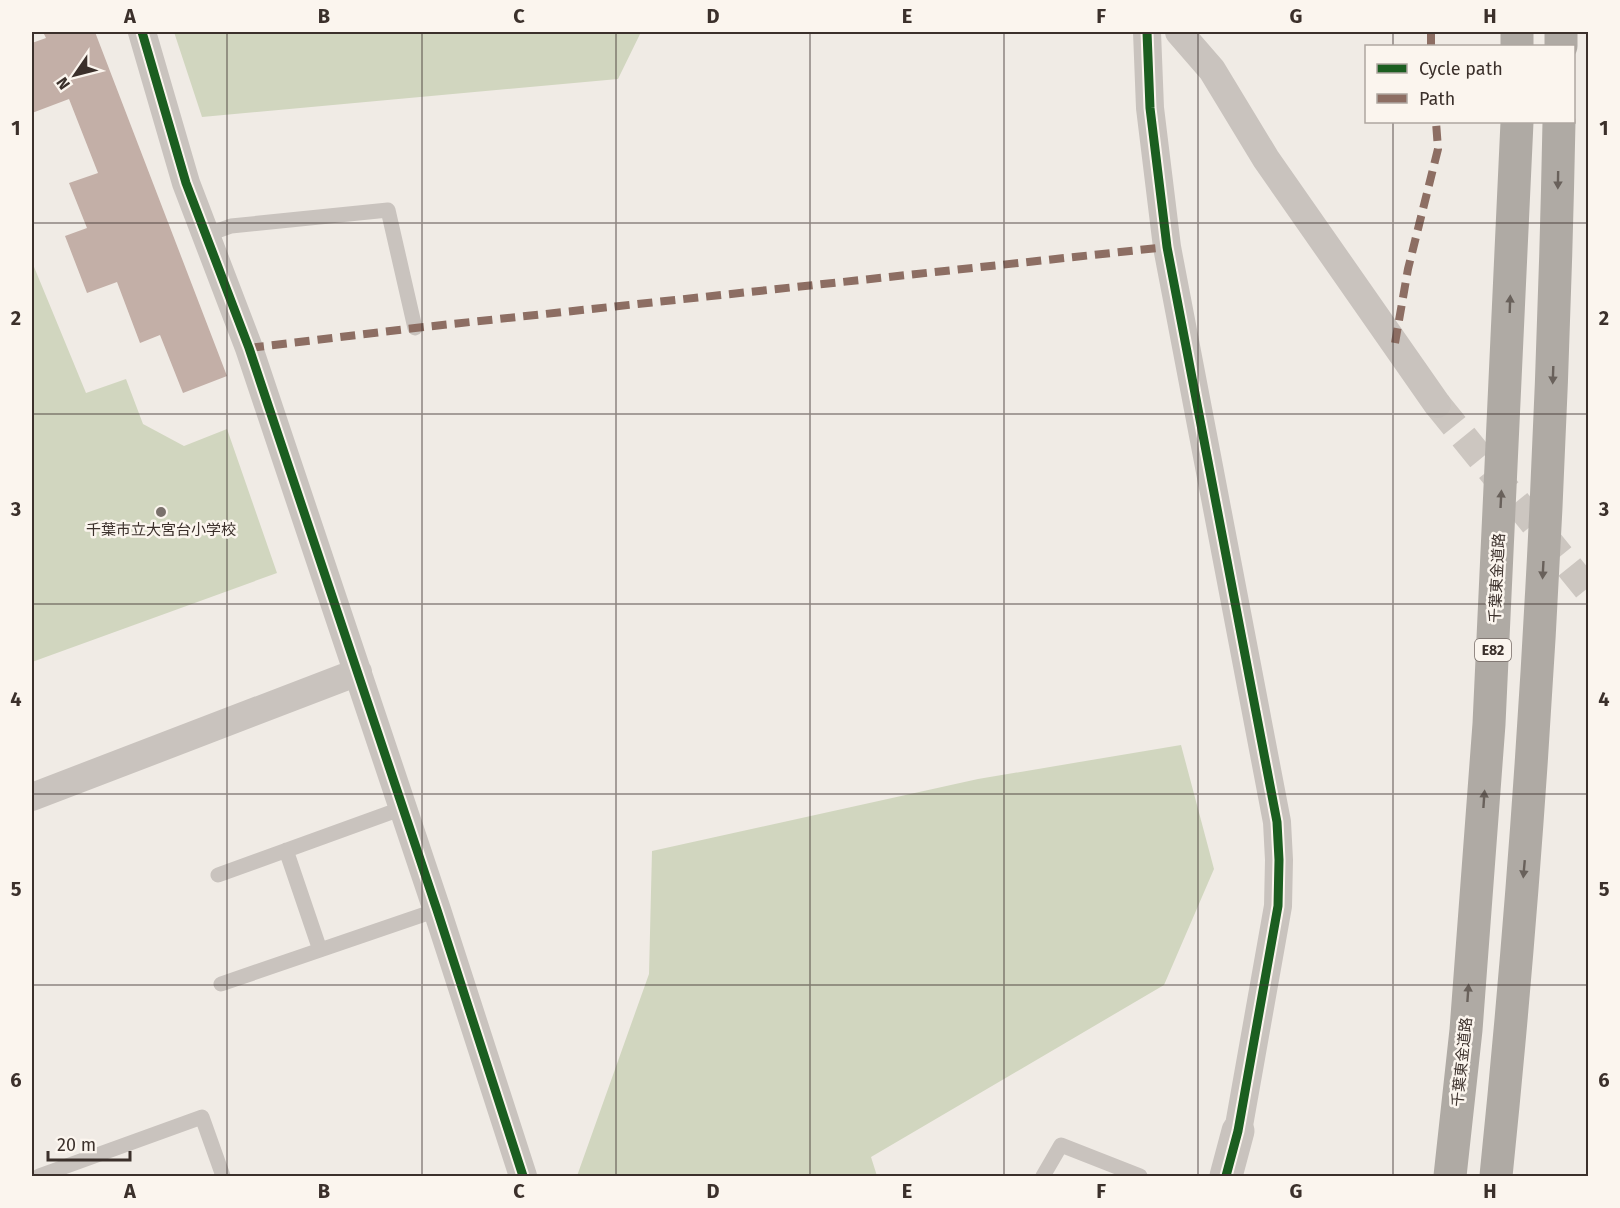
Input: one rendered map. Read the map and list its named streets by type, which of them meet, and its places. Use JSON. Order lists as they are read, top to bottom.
{
  "streets": {
    "highway": ["千葉東金道路", "E82"]
  },
  "places": ["千葉市立大宮台小学校"],
  "legend": ["Cycle path", "Path"],
  "scale_bar": "20 m",
  "north": "bottom left",
  "grid": {
    "columns": [
      "A",
      "B",
      "C",
      "D",
      "E",
      "F",
      "G",
      "H"
    ],
    "rows": [
      "1",
      "2",
      "3",
      "4",
      "5",
      "6"
    ]
  }
}
